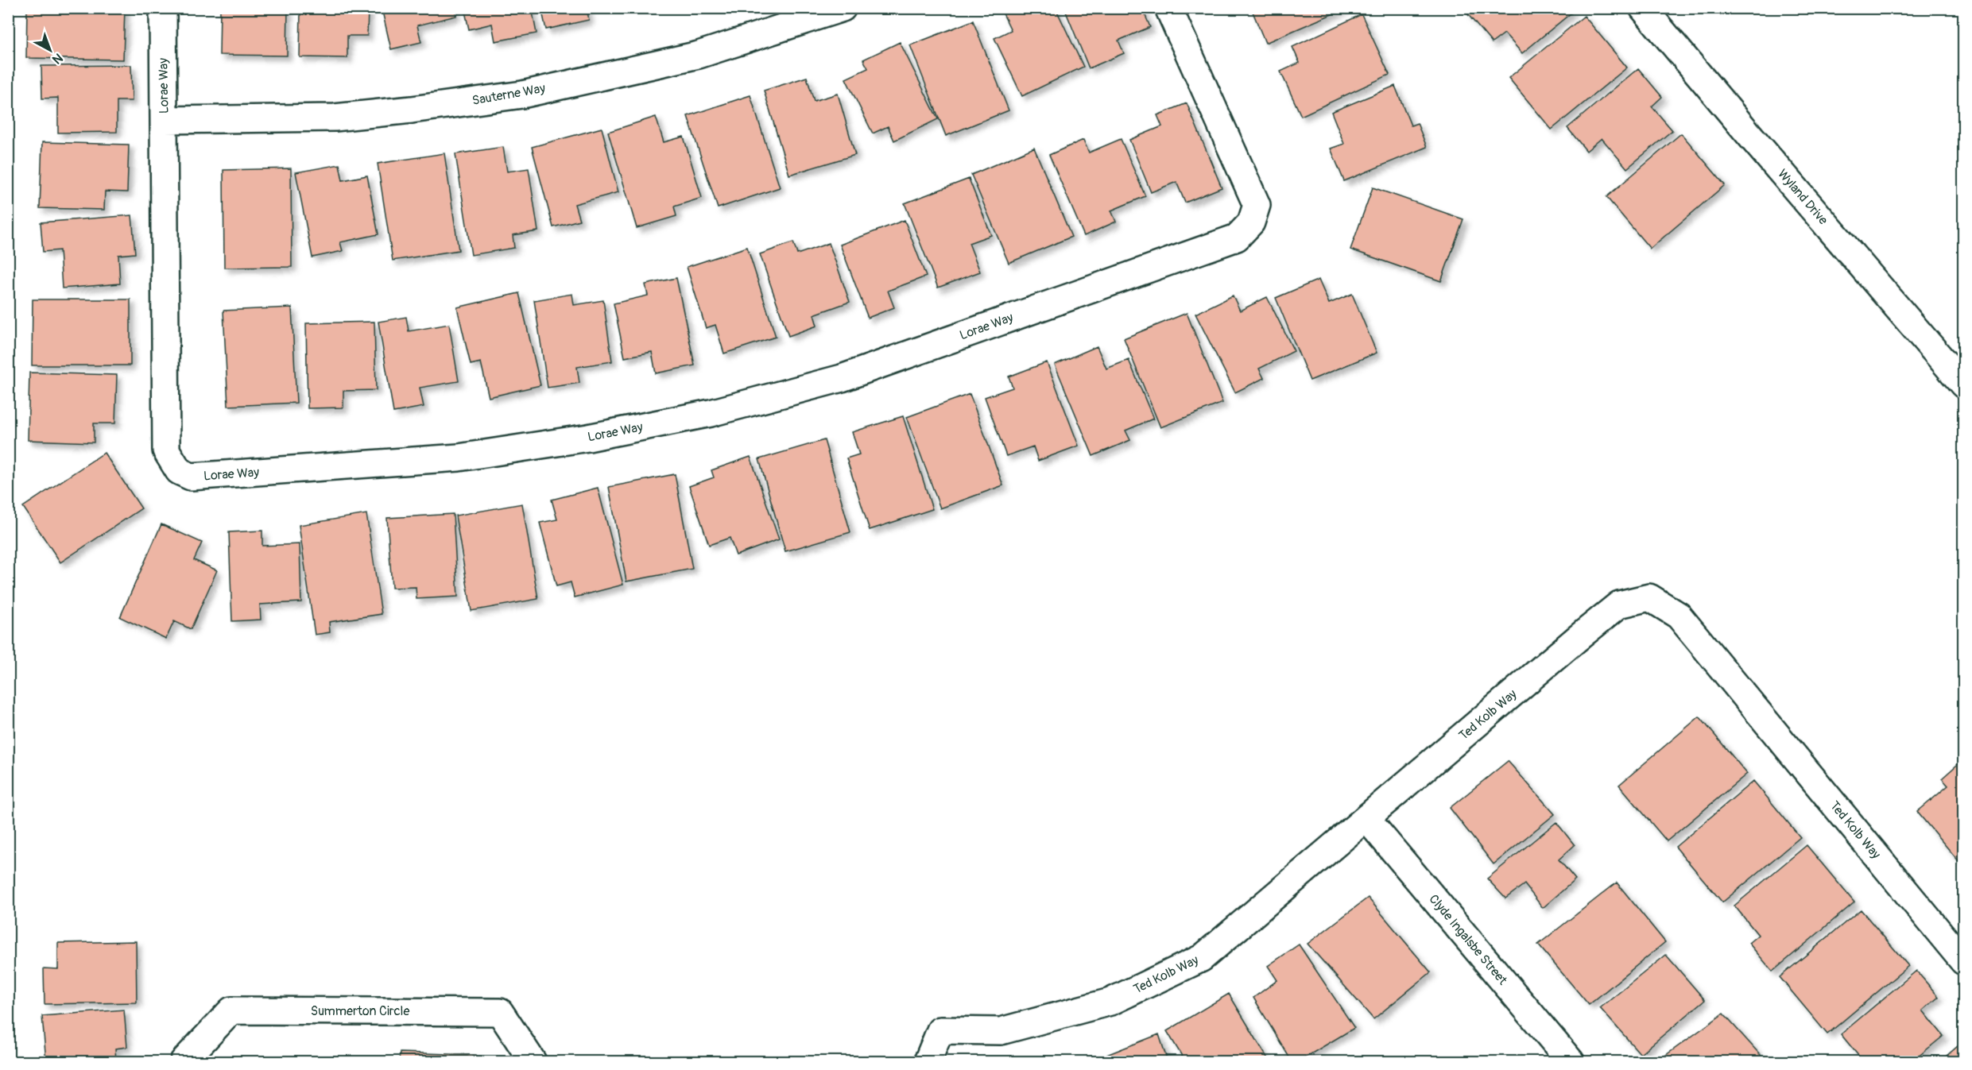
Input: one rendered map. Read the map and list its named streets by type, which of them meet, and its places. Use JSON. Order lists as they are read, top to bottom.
{
  "streets": {
    "street": [
      "Lorae Way",
      "Sauterne Way",
      "Wyland Drive",
      "Ted Kolb Way",
      "Clyde Ingalsbe Street",
      "Summerton Circle"
    ]
  },
  "crossings": [
    ["Lorae Way", "Sauterne Way"],
    ["Ted Kolb Way", "Clyde Ingalsbe Street"]
  ],
  "north": "bottom right"
}
